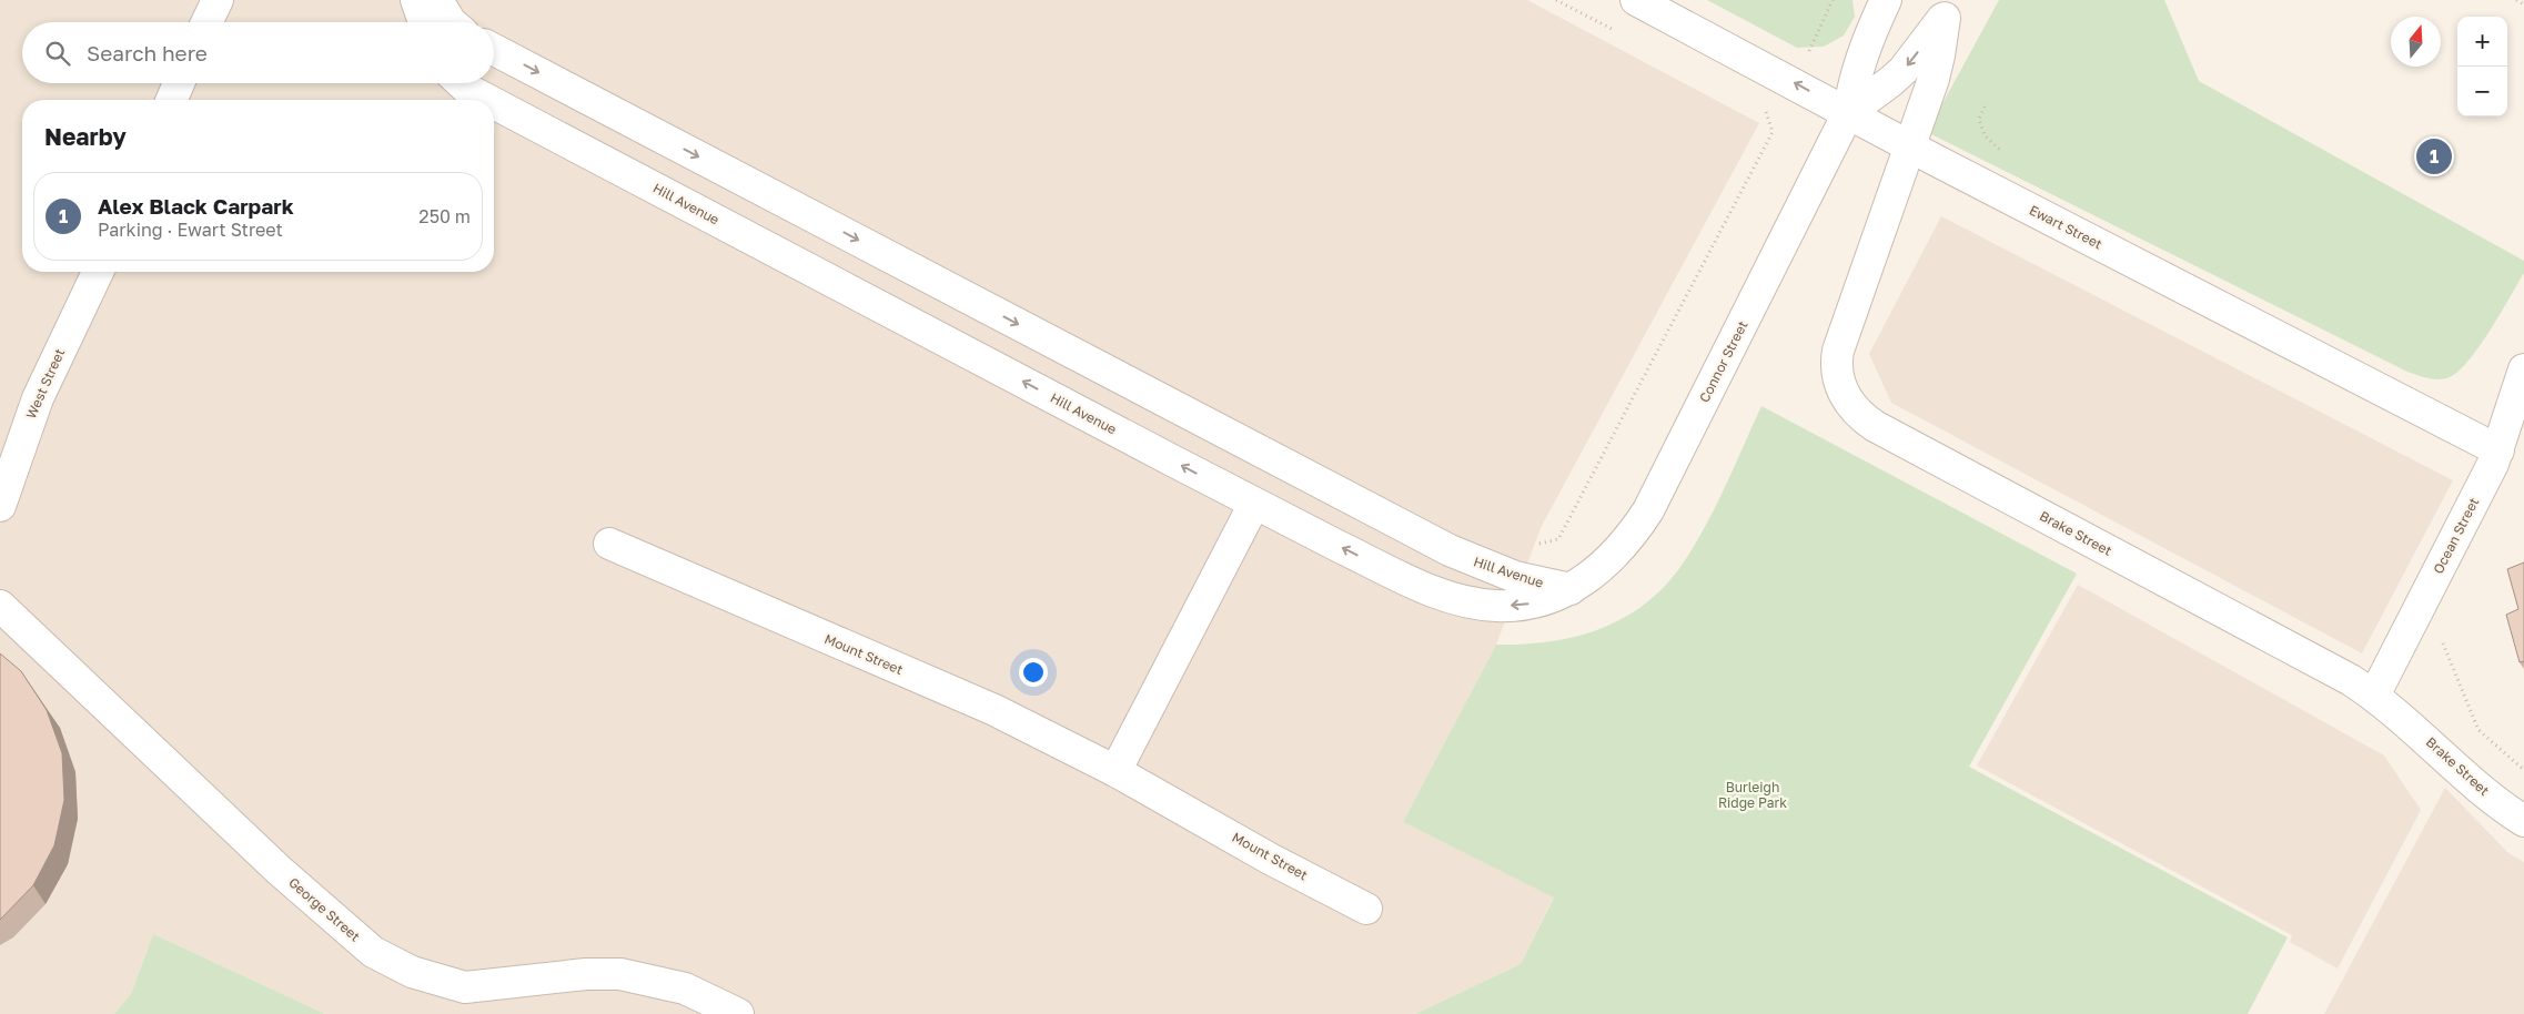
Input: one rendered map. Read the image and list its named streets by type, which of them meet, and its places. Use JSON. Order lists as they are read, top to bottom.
{
  "streets": {
    "street": [
      "Hill Avenue",
      "Ewart Street",
      "Connor Street",
      "West Street",
      "Brake Street",
      "Ocean Street",
      "Mount Street",
      "George Street"
    ]
  },
  "crossings": [
    ["Hill Avenue", "Connor Street"],
    ["Ewart Street", "Connor Street"],
    ["Ewart Street", "Brake Street"],
    ["Ewart Street", "Ocean Street"],
    ["Connor Street", "Brake Street"],
    ["Brake Street", "Ocean Street"]
  ],
  "parks": ["Burleigh Ridge Park"],
  "north": "top",
  "page": {
    "map_buttons": ["+", "−"],
    "search": "Search here",
    "heading": "Nearby",
    "pins": "1",
    "list": [
      {
        "mark": "1",
        "name": "Alex Black Carpark",
        "note": "Parking · Ewart Street",
        "value": "250 m"
      }
    ]
  }
}
